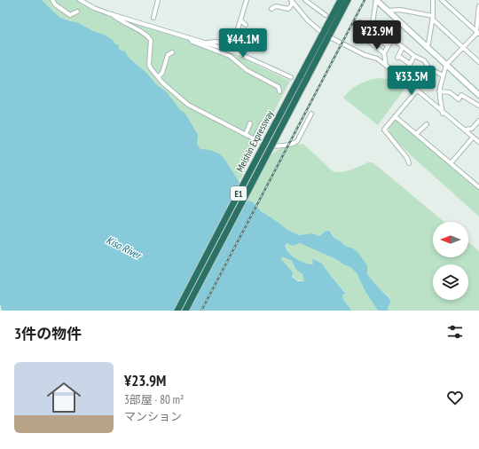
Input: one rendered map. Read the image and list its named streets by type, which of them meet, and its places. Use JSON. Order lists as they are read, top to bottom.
{
  "streets": {
    "highway": ["Meishin Expressway", "E1"]
  },
  "water": ["Kiso River"],
  "north": "left",
  "page": {
    "price": ["¥23.9M", "¥44.1M", "¥33.5M"],
    "heading": "3件の物件",
    "list": [
      {
        "name": "¥23.9M",
        "note": "3部屋 · 80 m² · マンション"
      }
    ]
  }
}
